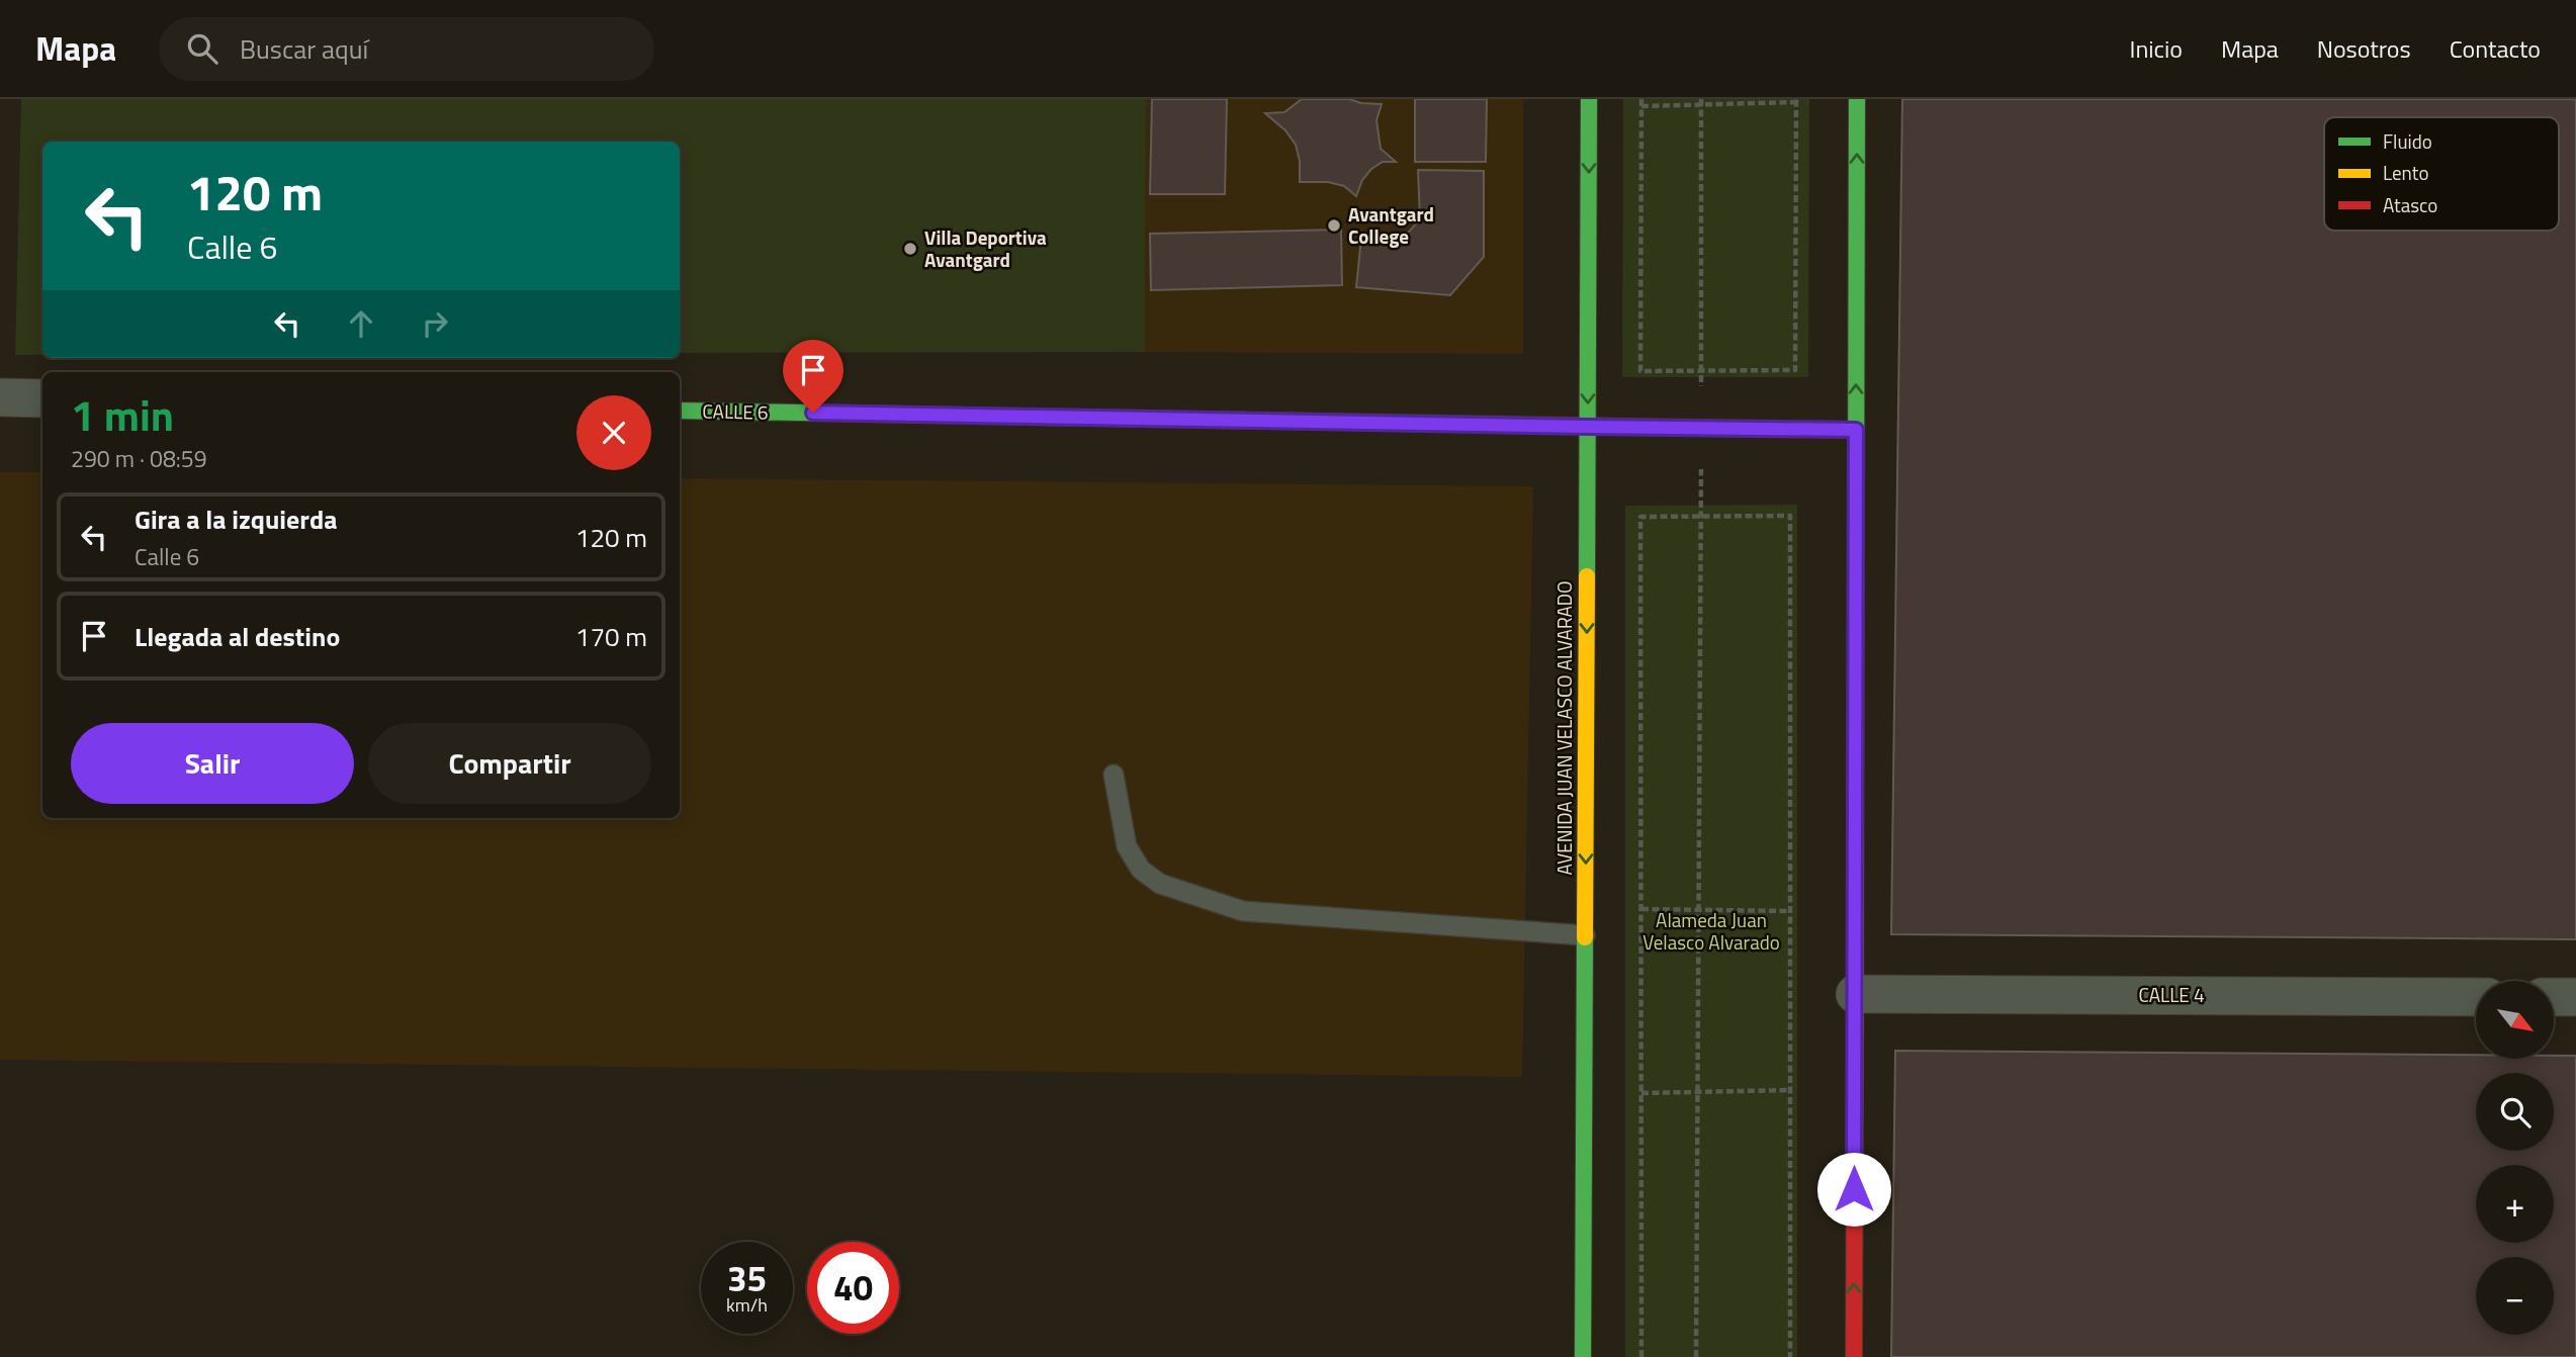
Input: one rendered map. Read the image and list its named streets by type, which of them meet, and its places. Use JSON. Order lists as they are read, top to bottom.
{
  "streets": {
    "street": ["CALLE 6", "AVENIDA JUAN VELASCO ALVARADO", "CALLE 4"]
  },
  "crossings": [
    ["CALLE 6", "AVENIDA JUAN VELASCO ALVARADO"]
  ],
  "one_way": ["AVENIDA JUAN VELASCO ALVARADO"],
  "parks": ["Alameda Juan Velasco Alvarado"],
  "places": ["Avantgard College", "Villa Deportiva Avantgard"],
  "legend": ["Fluido", "Lento", "Atasco"],
  "north": "bottom right",
  "page": {
    "header": "Mapa",
    "search": "Buscar aquí",
    "nav": [
      "Inicio",
      "Mapa",
      "Nosotros",
      "Contacto"
    ],
    "turn": ["120 m", "Calle 6"],
    "heading": ["1 min", "290 m · 08:59"],
    "list": [
      {
        "name": "Gira a la izquierda",
        "note": "Calle 6",
        "value": "120 m"
      },
      {
        "name": "Llegada al destino",
        "value": "170 m"
      }
    ],
    "buttons": ["Salir", "Compartir"],
    "map_buttons": ["+", "−"],
    "speed": "35 km/h",
    "limit": "40"
  }
}
